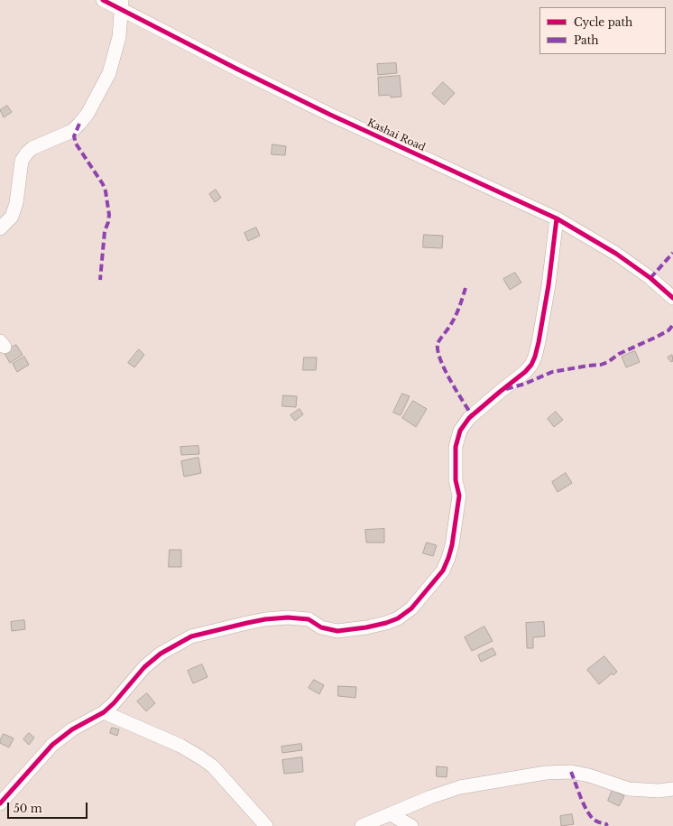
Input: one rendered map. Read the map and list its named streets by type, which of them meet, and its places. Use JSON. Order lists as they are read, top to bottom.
{
  "streets": {
    "street": ["Kashai Road"]
  },
  "legend": ["Cycle path", "Path"],
  "scale_bar": "50 m"
}
